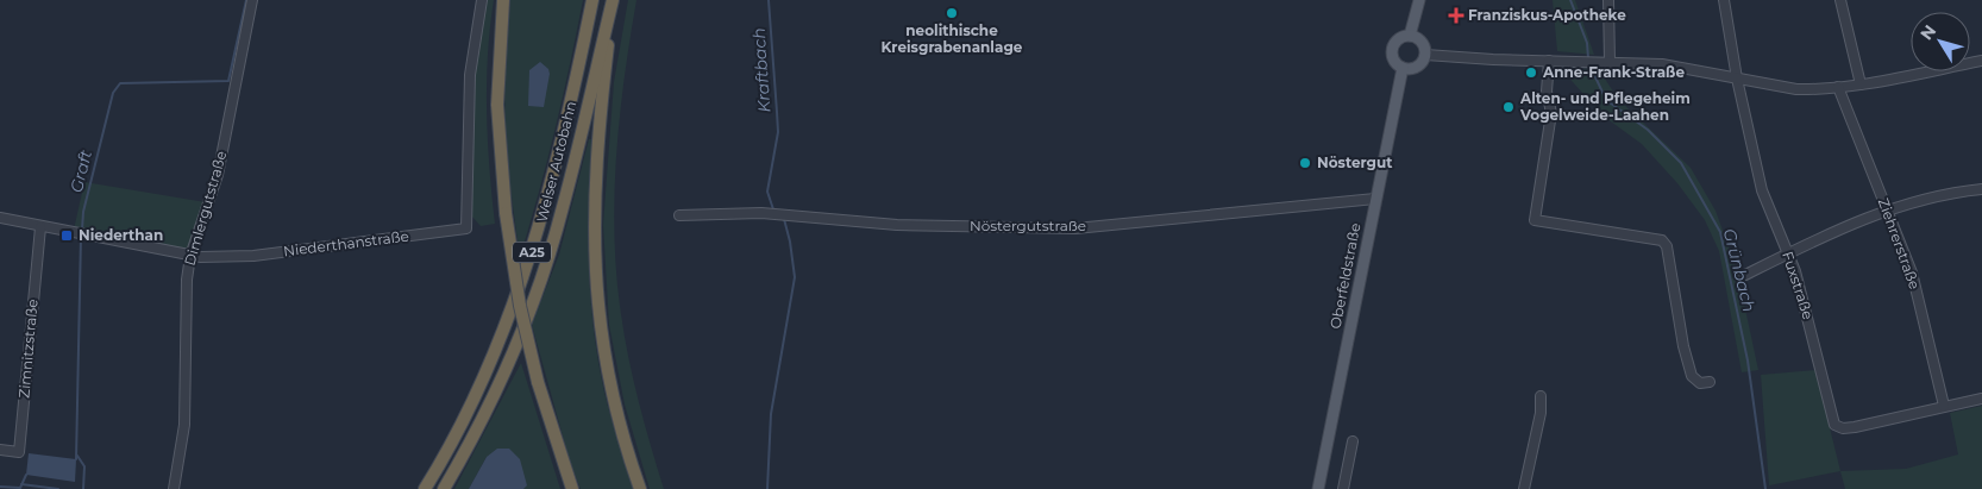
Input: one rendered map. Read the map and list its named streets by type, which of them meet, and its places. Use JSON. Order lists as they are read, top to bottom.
{
  "streets": {
    "highway": ["Welser Autobahn", "A25"],
    "main road": ["Oberfeldstraße"],
    "street": [
      "Dimlergutstraße",
      "Nöstergutstraße",
      "Niederthanstraße",
      "Ziehrerstraße",
      "Fuxstraße",
      "Zimnitzstraße"
    ]
  },
  "crossings": [
    ["Dimlergutstraße", "Niederthanstraße"],
    ["Nöstergutstraße", "Oberfeldstraße"],
    ["Niederthanstraße", "Zimnitzstraße"],
    ["Ziehrerstraße", "Fuxstraße"]
  ],
  "water": ["Kraftbach", "Graft", "Grünbach"],
  "places": {
    "other": [
      "neolithische Kreisgrabenanlage",
      "Anne-Frank-Straße",
      "Alten- und Pflegeheim Vogelweide-Laahen",
      "Nöstergut"
    ],
    "health": ["Franziskus-Apotheke"],
    "transit": ["Niederthan"]
  },
  "north": "top left"
}
